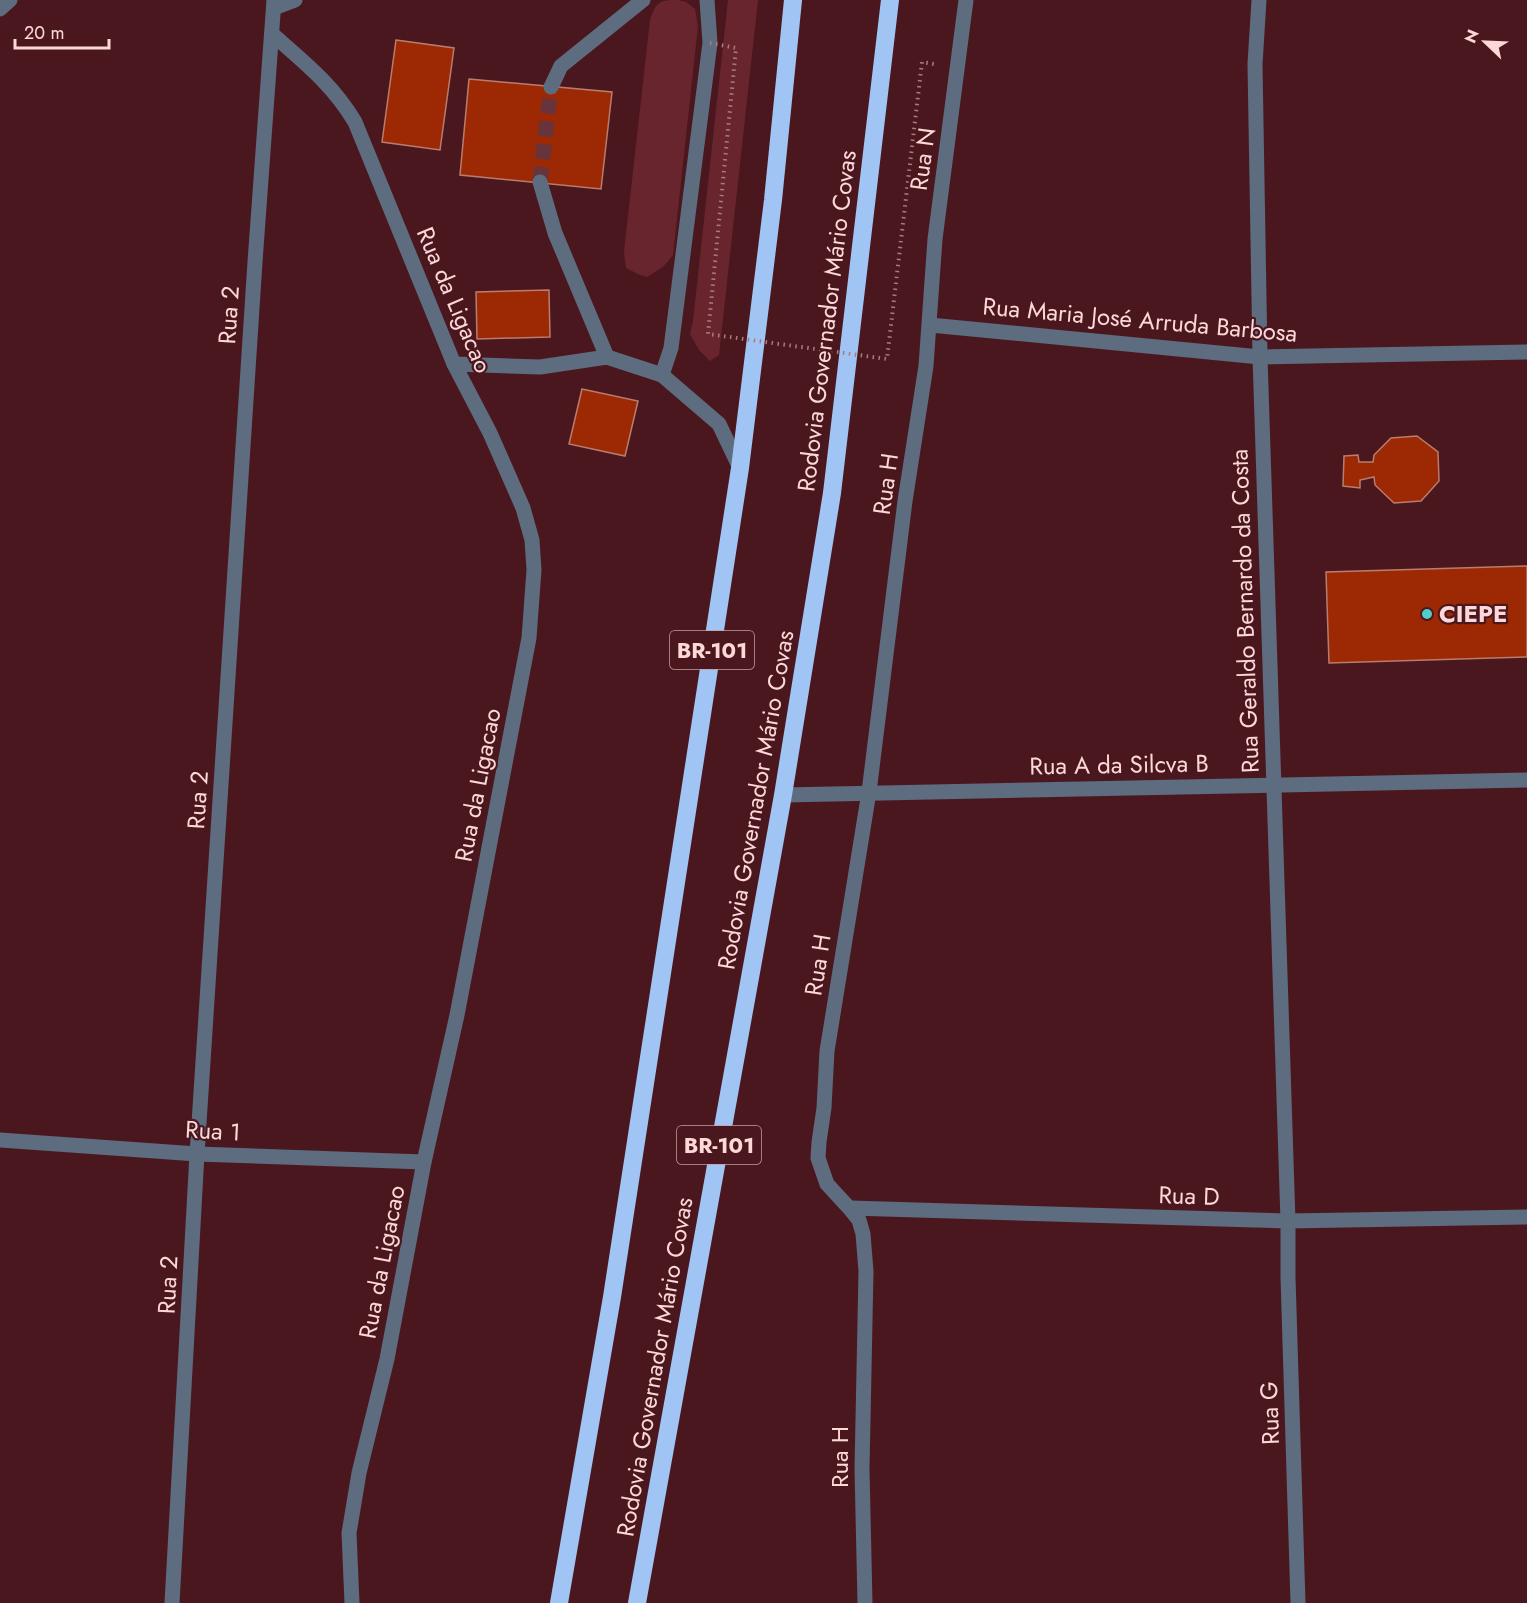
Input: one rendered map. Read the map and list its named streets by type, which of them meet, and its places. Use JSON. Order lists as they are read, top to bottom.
{
  "streets": {
    "highway": ["Rodovia Governador Mário Covas", "BR-101"],
    "street": [
      "Rua N",
      "Rua da Ligacao",
      "Rua 2",
      "Rua Maria José Arruda Barbosa",
      "Rua H",
      "Rua Geraldo Bernardo da Costa",
      "Rua A da Silcva B",
      "Rua 1",
      "Rua D",
      "Rua G"
    ]
  },
  "crossings": [
    ["Rua N", "Rua Maria José Arruda Barbosa"],
    ["Rua N", "Rua H"],
    ["Rua da Ligacao", "Rua 2"],
    ["Rua da Ligacao", "Rua 1"],
    ["Rua 2", "Rua 1"],
    ["Rua Maria José Arruda Barbosa", "Rua H"],
    ["Rua Maria José Arruda Barbosa", "Rua Geraldo Bernardo da Costa"],
    ["Rodovia Governador Mário Covas", "Rua A da Silcva B"],
    ["Rua H", "Rua A da Silcva B"],
    ["Rua H", "Rua D"],
    ["Rua Geraldo Bernardo da Costa", "Rua A da Silcva B"],
    ["Rua Geraldo Bernardo da Costa", "Rua D"],
    ["Rua Geraldo Bernardo da Costa", "Rua G"],
    ["Rua D", "Rua G"]
  ],
  "places": ["CIEPE"],
  "scale_bar": "20 m",
  "north": "top left"
}
